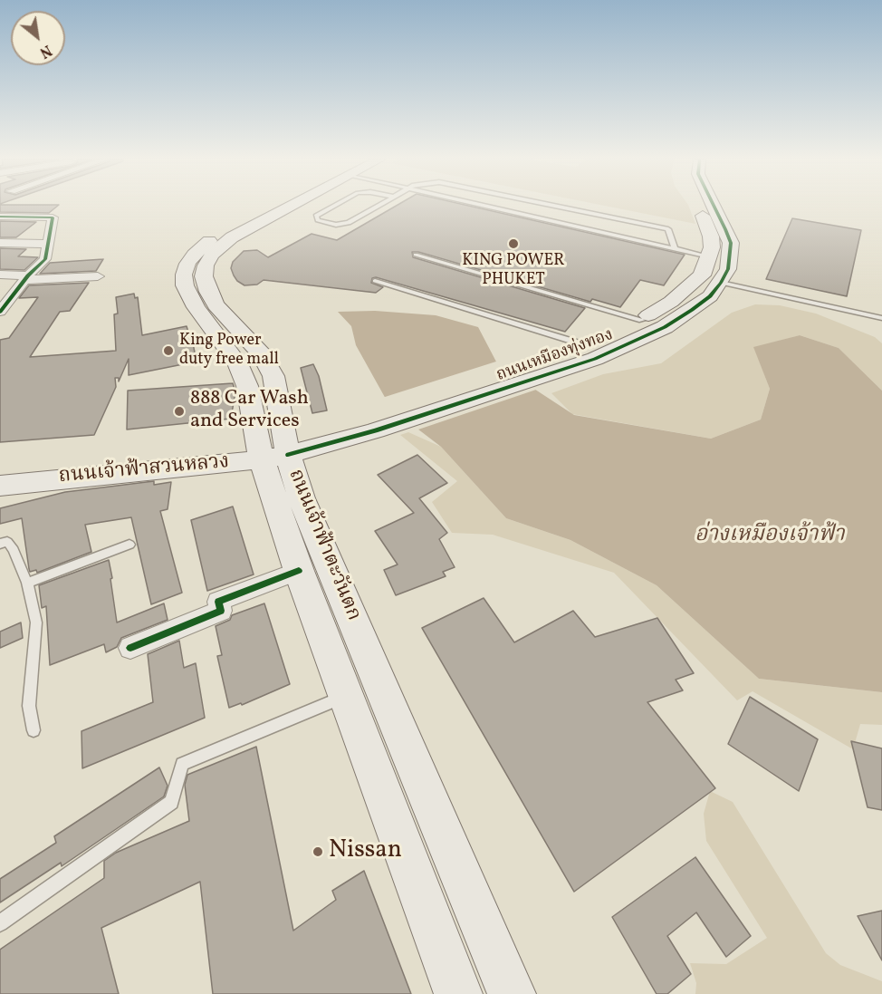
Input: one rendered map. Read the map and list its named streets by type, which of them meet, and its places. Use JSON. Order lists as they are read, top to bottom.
{
  "streets": {
    "main road": ["ถนนเหมืองทุ่งทอง", "ถนนเจ้าฟ้าสวนหลวง", "ถนนเจ้าฟ้าตะวันตก"]
  },
  "crossings": [
    ["ถนนเหมืองทุ่งทอง", "ถนนเจ้าฟ้าสวนหลวง"],
    ["ถนนเหมืองทุ่งทอง", "ถนนเจ้าฟ้าตะวันตก"],
    ["ถนนเจ้าฟ้าสวนหลวง", "ถนนเจ้าฟ้าตะวันตก"]
  ],
  "water": ["อ่างเหมืองเจ้าฟ้า"],
  "places": [
    "KING POWER PHUKET",
    "King Power duty free mall",
    "888 Car Wash and Services",
    "Nissan"
  ],
  "north": "bottom right"
}
